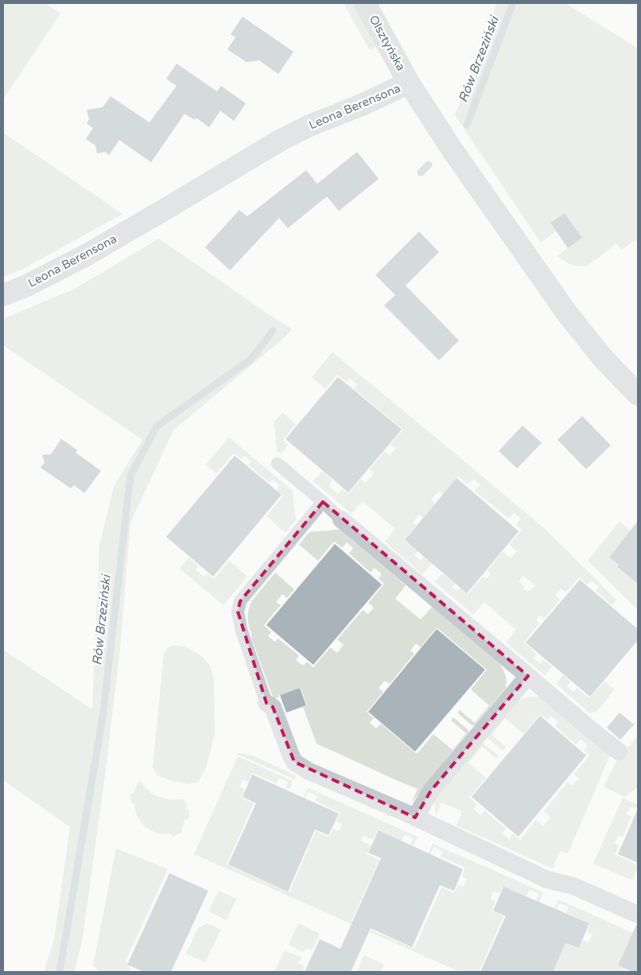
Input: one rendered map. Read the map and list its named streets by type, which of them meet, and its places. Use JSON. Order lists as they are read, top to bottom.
{
  "streets": {
    "street": ["Olsztyńska", "Leona Berensona"]
  },
  "crossings": [
    ["Olsztyńska", "Leona Berensona"]
  ],
  "water": ["Rów Brzeziński"]
}
